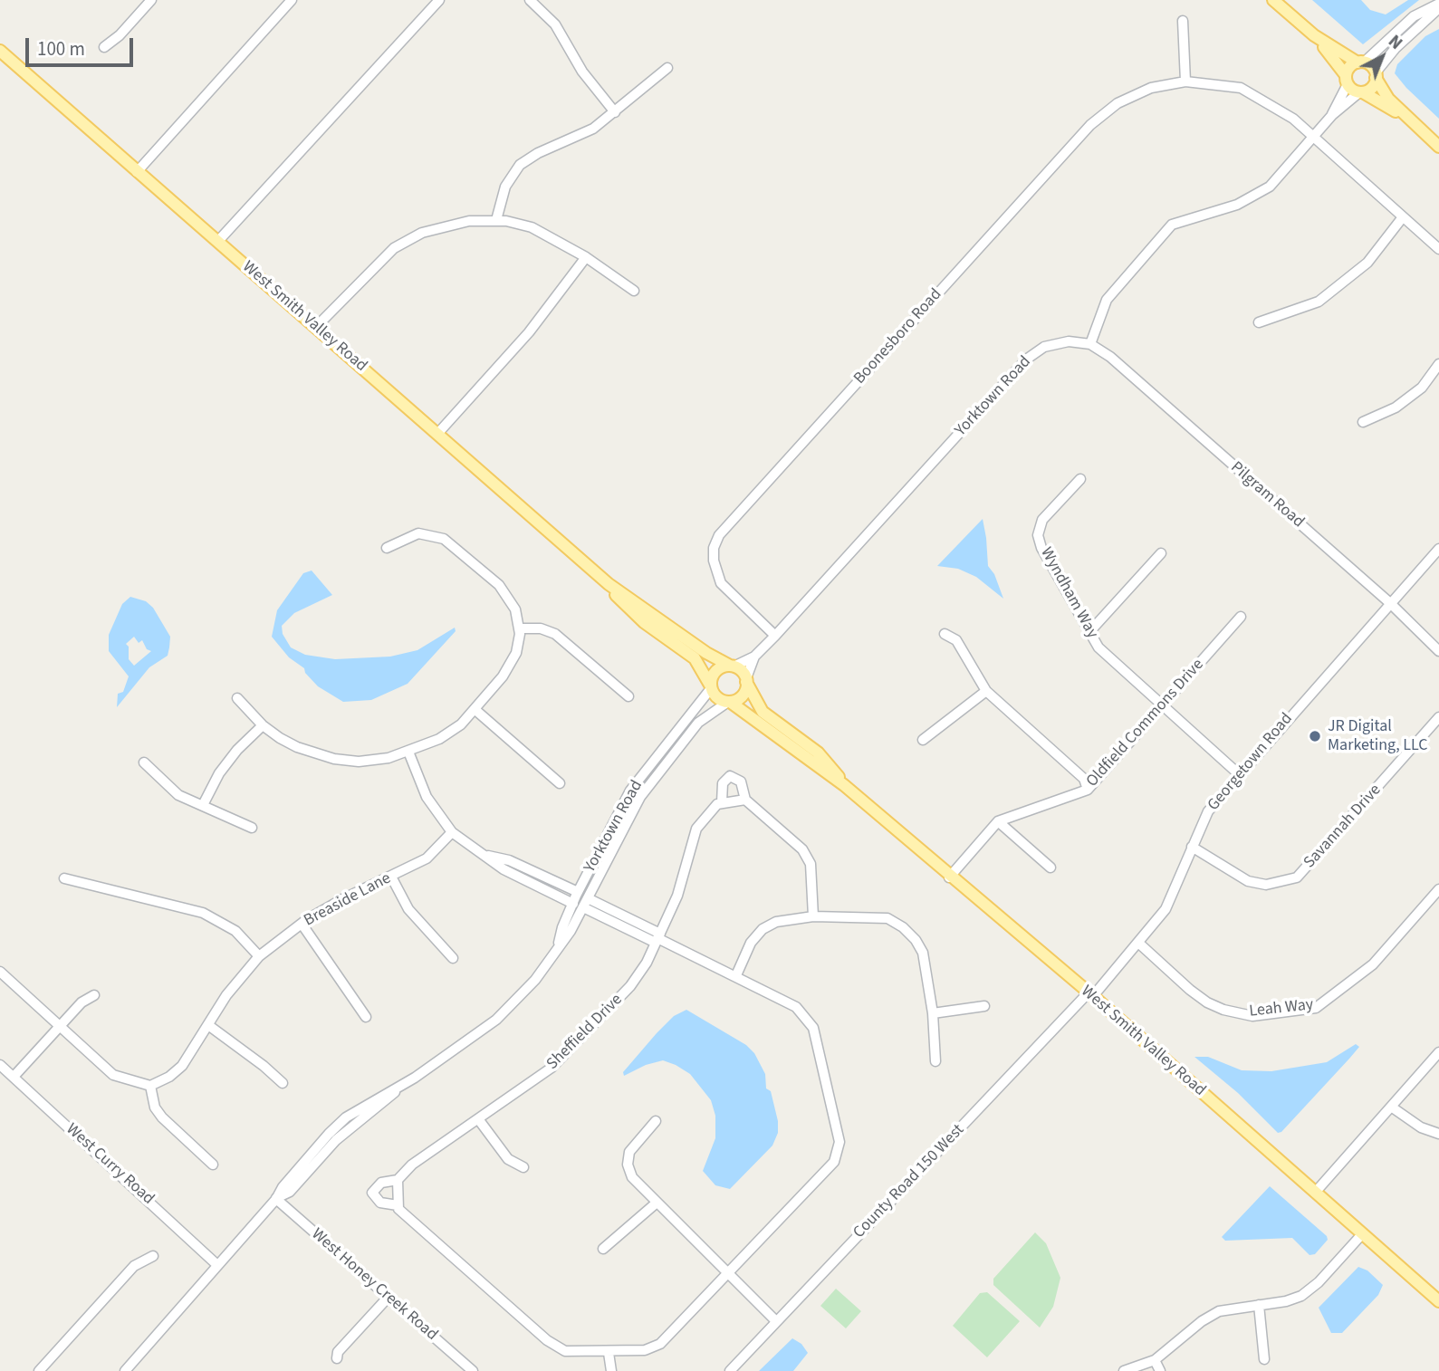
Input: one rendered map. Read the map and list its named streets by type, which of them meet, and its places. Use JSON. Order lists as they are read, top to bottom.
{
  "streets": {
    "main road": ["West Smith Valley Road"],
    "street": [
      "Boonesboro Road",
      "Yorktown Road",
      "Pilgram Road",
      "Wyndham Way",
      "Oldfield Commons Drive",
      "Georgetown Road",
      "Savannah Drive",
      "Breaside Lane",
      "Leah Way",
      "Sheffield Drive",
      "West Curry Road",
      "County Road 150 West",
      "West Honey Creek Road"
    ]
  },
  "crossings": [
    ["West Smith Valley Road", "Yorktown Road"],
    ["West Smith Valley Road", "Oldfield Commons Drive"],
    ["West Smith Valley Road", "Georgetown Road"],
    ["West Smith Valley Road", "County Road 150 West"],
    ["Boonesboro Road", "Yorktown Road"],
    ["Yorktown Road", "Pilgram Road"],
    ["Yorktown Road", "West Curry Road"],
    ["Yorktown Road", "West Honey Creek Road"],
    ["Pilgram Road", "Georgetown Road"],
    ["Wyndham Way", "Oldfield Commons Drive"],
    ["Wyndham Way", "Georgetown Road"],
    ["Georgetown Road", "Savannah Drive"],
    ["Georgetown Road", "Leah Way"],
    ["Georgetown Road", "County Road 150 West"]
  ],
  "places": ["JR Digital Marketing, LLC"],
  "scale_bar": "100 m",
  "north": "top right"
}
